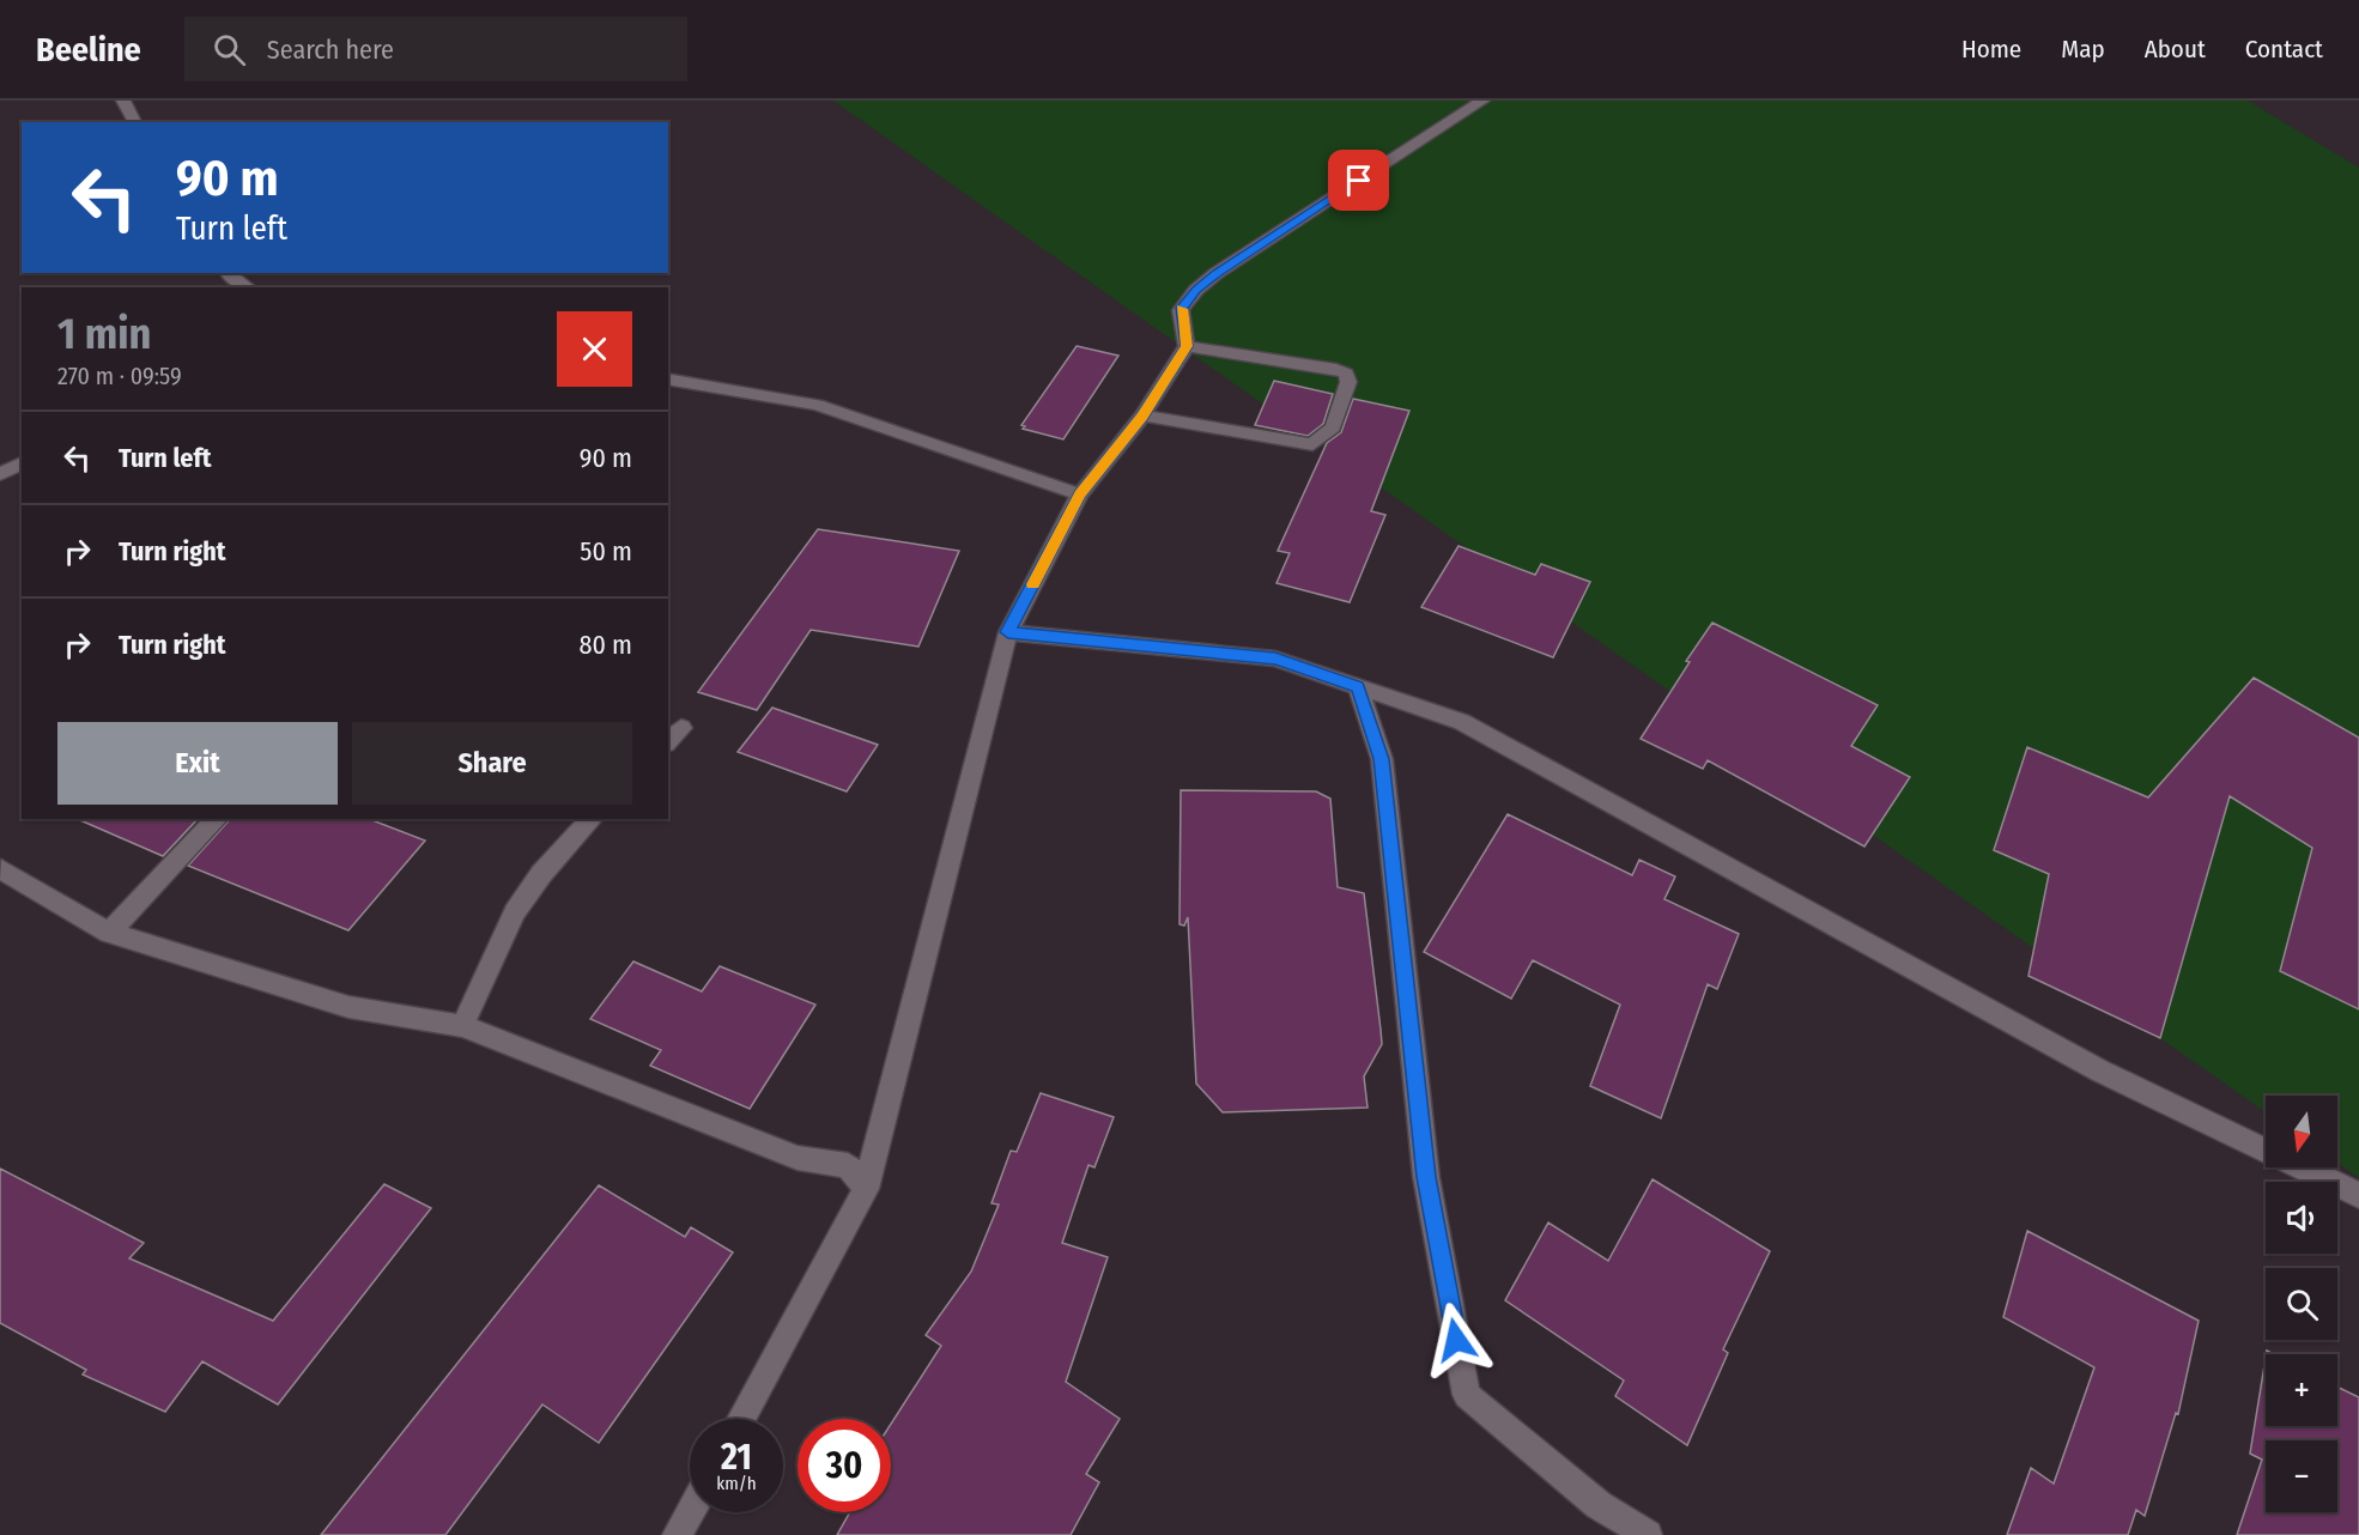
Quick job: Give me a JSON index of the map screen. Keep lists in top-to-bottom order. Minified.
{"north":"bottom","page":{"header":"Beeline","search":"Search here","nav":["Home","Map","About","Contact"],"turn":["90 m","Turn left"],"heading":["1 min","270 m · 09:59"],"list":[{"name":"Turn left","value":"90 m"},{"name":"Turn right","value":"50 m"},{"name":"Turn right","value":"80 m"}],"buttons":["Exit","Share"],"map_buttons":["+","−"],"speed":"21 km/h","limit":"30"}}
